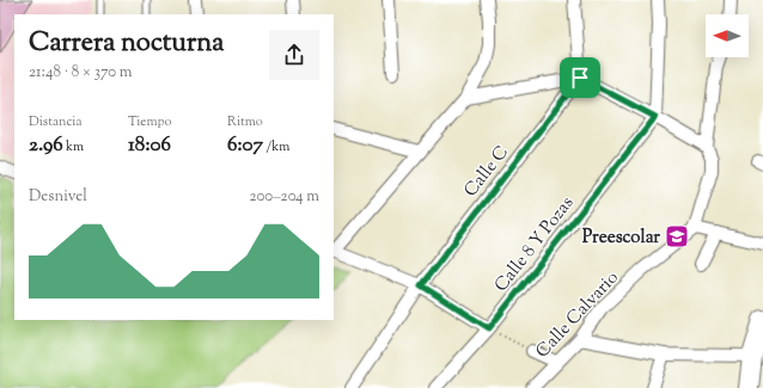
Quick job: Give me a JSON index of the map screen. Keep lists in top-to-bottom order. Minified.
{"streets":{"street":["Calle C","Calle 8 Y Pozas","Calle Calvario"]},"places":{"school or university":["Preescolar"]},"north":"left","page":{"heading":["Carrera nocturna","21:48 · 8 × 370 m"],"stats":[["Distancia","2.96 km"],["Tiempo","18:06"],["Ritmo","6:07 /km"]],"chart":["Desnivel","200–204 m"]}}
